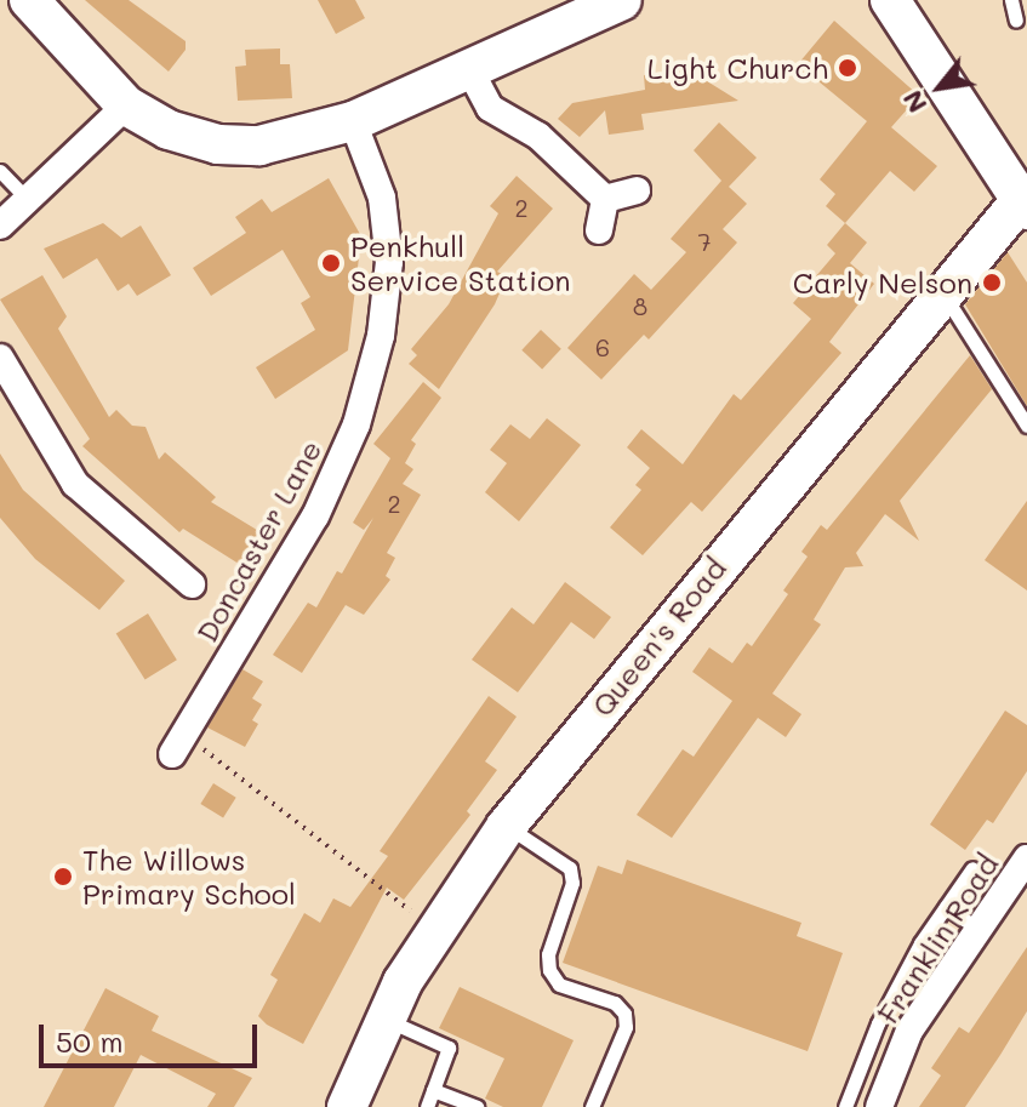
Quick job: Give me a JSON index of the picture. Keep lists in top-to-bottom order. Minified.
{"streets":{"street":["Doncaster Lane","Queen's Road","Franklin Road"]},"places":["Light Church","Penkhull Service Station","Carly Nelson","The Willows Primary School"],"house_numbers":["2","7","8","6","2"],"scale_bar":"50 m","north":"bottom left"}
